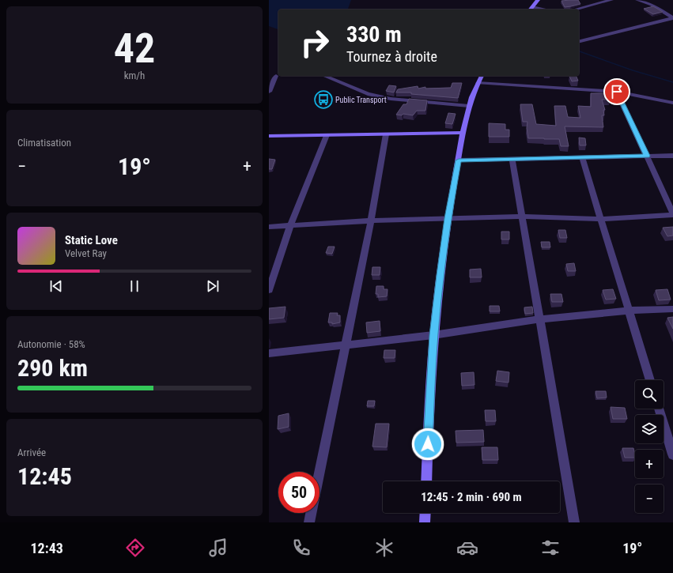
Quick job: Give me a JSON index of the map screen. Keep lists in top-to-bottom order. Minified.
{"places":{"bus stop":["Public Transport"]},"page":{"tile":[["42","km/h"],"Climatisation",["Autonomie · 58%","290 km"],["Arrivée","12:45"]],"turn":["330 m","Tournez à droite"],"heat":["−","19°","+"],"song":["Static Love","Velvet Ray"],"map_buttons":["+","−"],"limit":"50","trip":"12:45 · 2 min · 690 m","tabs":["12:43","19°"]}}
